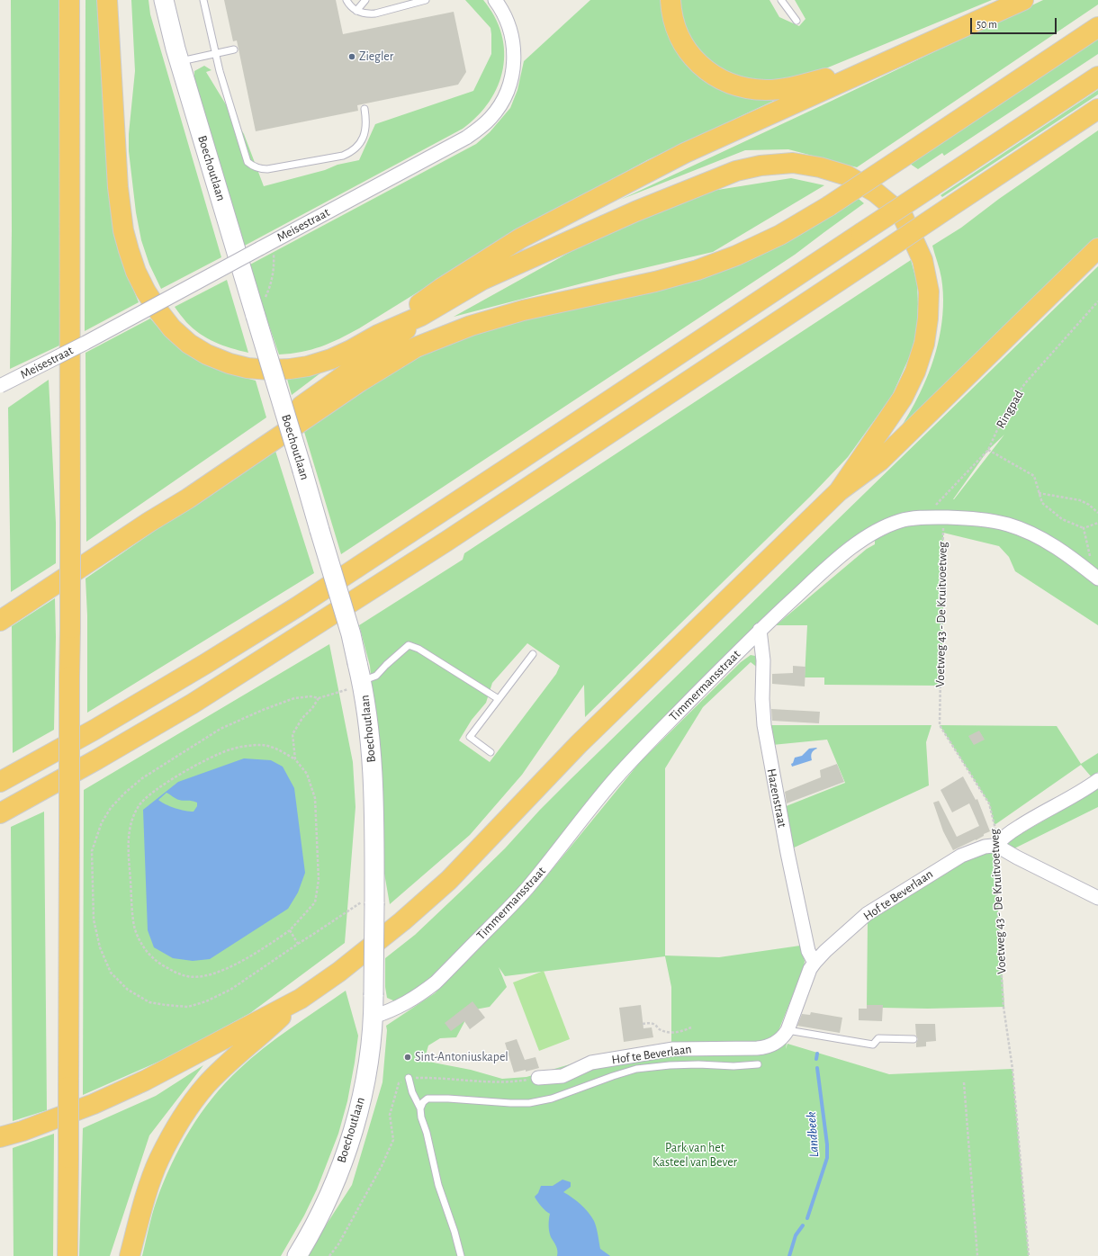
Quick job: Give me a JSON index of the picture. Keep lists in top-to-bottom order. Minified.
{"streets":{"main road":["Boechoutlaan"],"street":["Meisestraat","Timmermansstraat","Hazenstraat","Hof te Beverlaan"],"path":["Ringpad","Voetweg 43 - De Kruitvoetweg"]},"crossings":[["Boechoutlaan","Timmermansstraat"],["Ringpad","Timmermansstraat"],["Voetweg 43 - De Kruitvoetweg","Timmermansstraat"],["Voetweg 43 - De Kruitvoetweg","Hof te Beverlaan"],["Timmermansstraat","Hazenstraat"],["Hazenstraat","Hof te Beverlaan"]],"water":["Landbeek"],"parks":["Park van het Kasteel van Bever"],"places":["Ziegler","Sint-Antoniuskapel"],"scale_bar":"50 m"}
